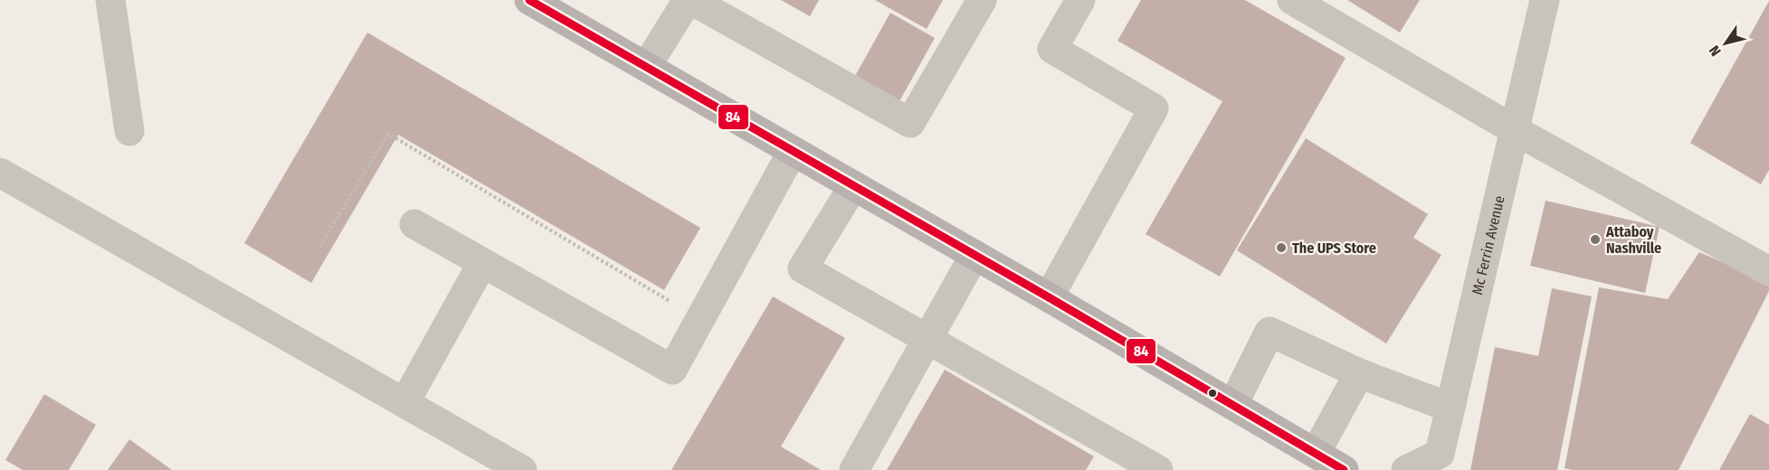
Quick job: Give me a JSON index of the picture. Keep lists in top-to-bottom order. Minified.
{"streets":{"street":["Mc Ferrin Avenue"]},"places":["Attaboy Nashville","The UPS Store"],"lines":["transit line 84"],"north":"bottom left"}
